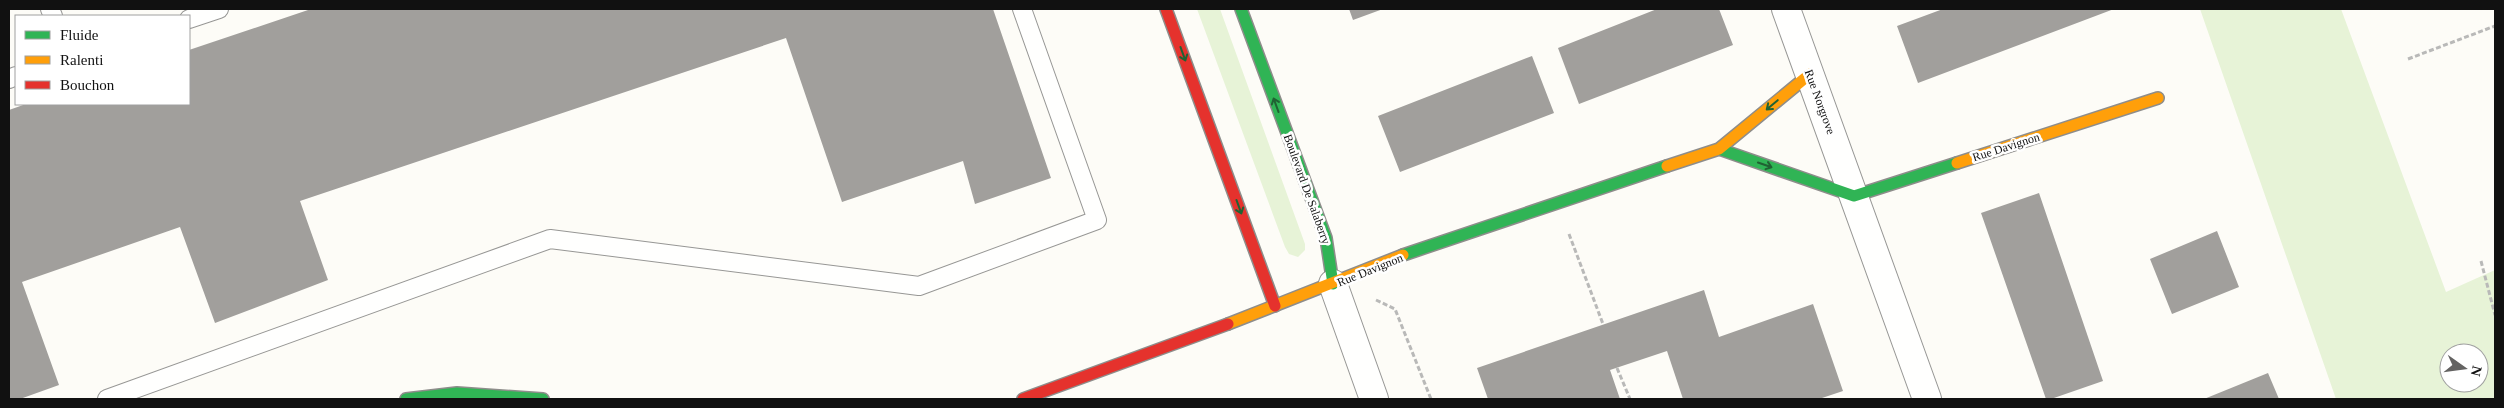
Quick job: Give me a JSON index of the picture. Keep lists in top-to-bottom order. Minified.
{"streets":{"street":["Rue Norgrove","Rue Davignon","Boulevard De Salaberry"]},"crossings":[["Rue Norgrove","Rue Davignon"],["Rue Davignon","Boulevard De Salaberry"]],"legend":["Fluide","Ralenti","Bouchon"],"north":"right"}
